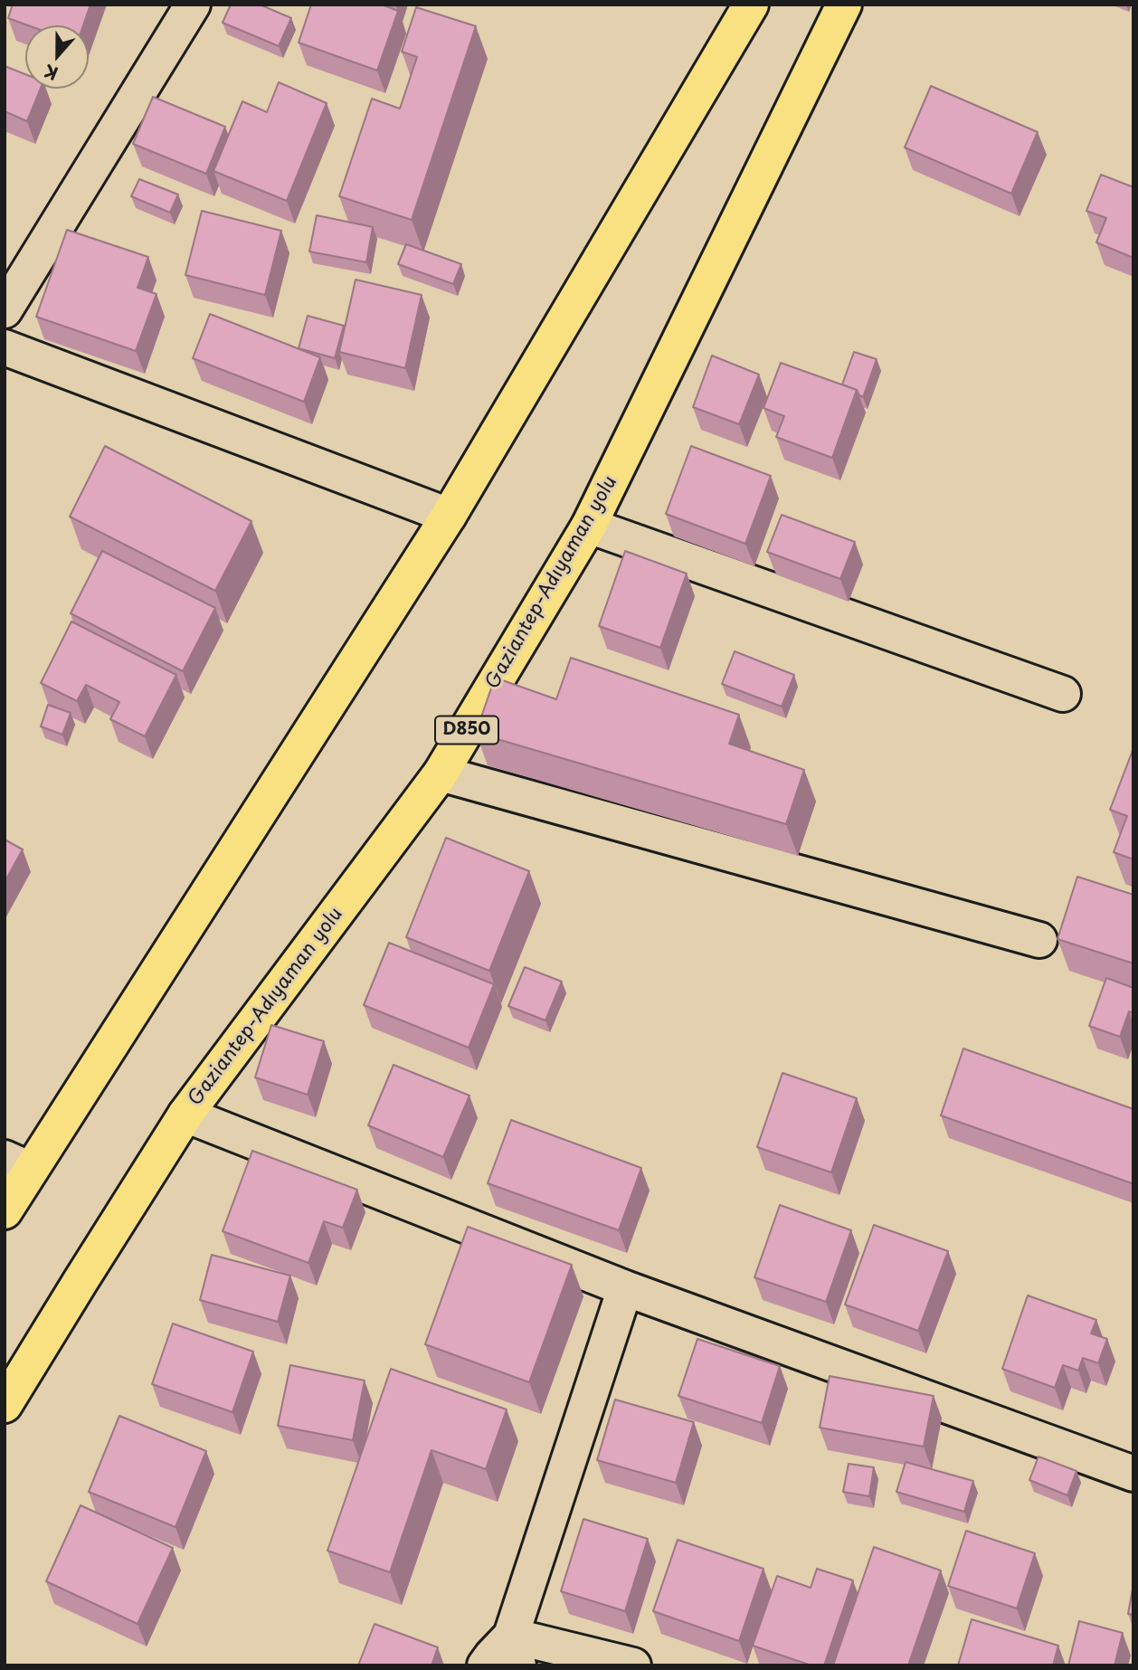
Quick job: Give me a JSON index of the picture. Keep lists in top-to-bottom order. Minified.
{"streets":{"highway":["Gaziantep-Adıyaman yolu","D850"]},"north":"bottom"}
